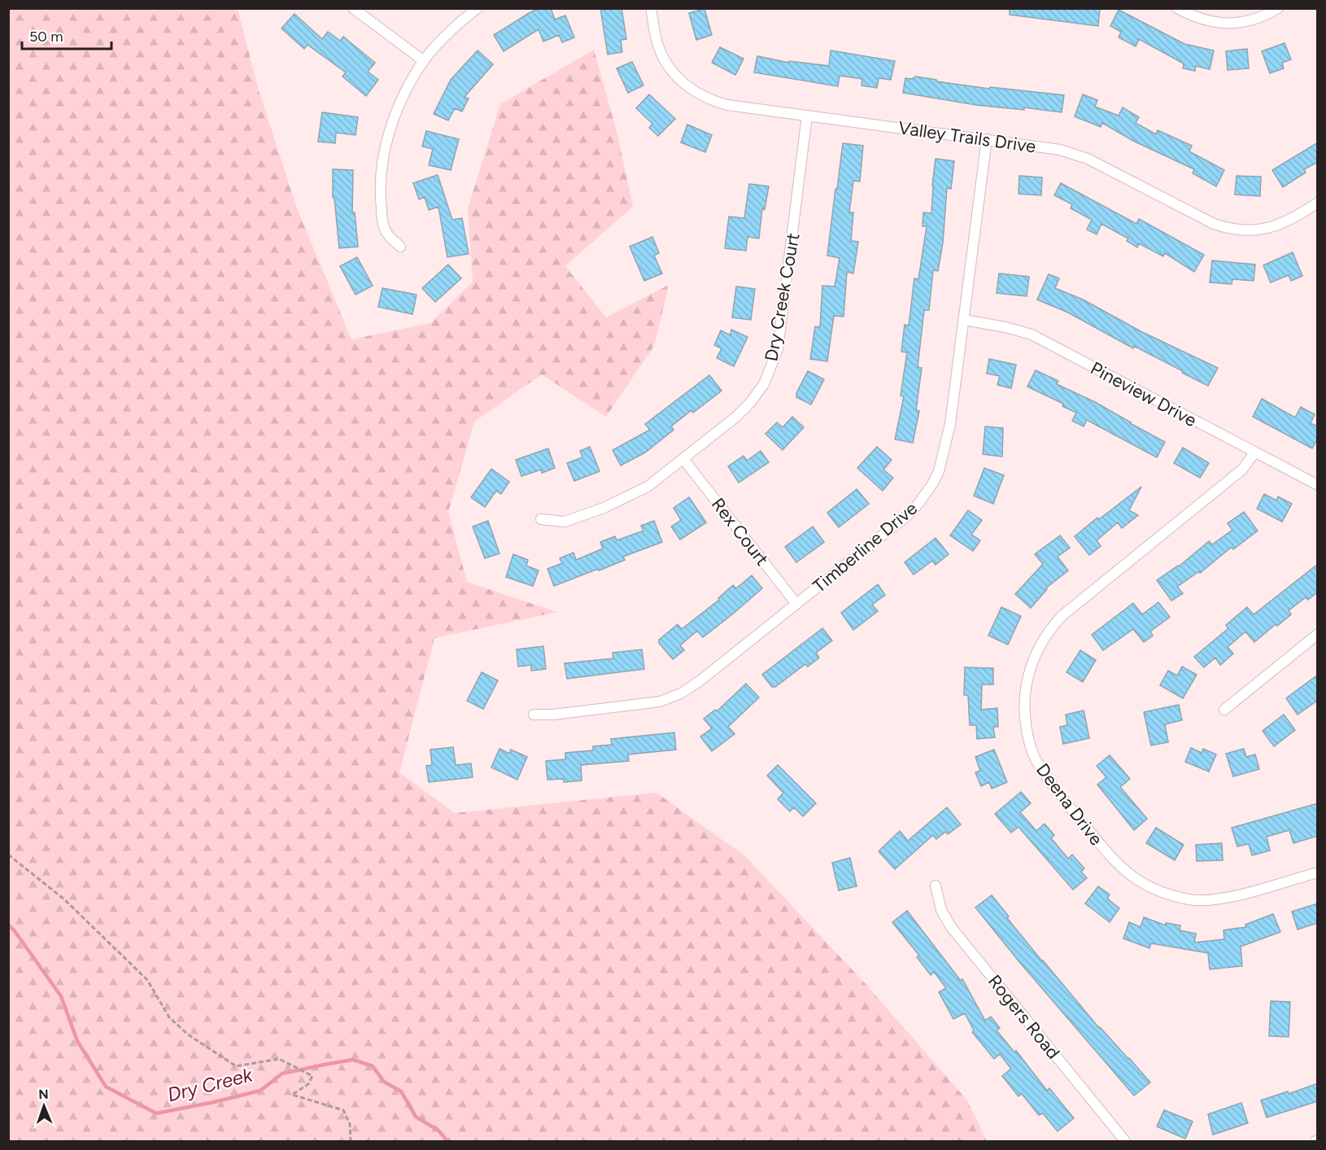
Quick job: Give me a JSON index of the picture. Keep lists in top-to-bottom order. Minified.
{"streets":{"street":["Valley Trails Drive","Dry Creek Court","Pineview Drive","Rex Court","Timberline Drive","Deena Drive","Rogers Road"]},"crossings":[["Valley Trails Drive","Dry Creek Court"],["Valley Trails Drive","Timberline Drive"],["Dry Creek Court","Rex Court"],["Pineview Drive","Timberline Drive"],["Pineview Drive","Deena Drive"],["Rex Court","Timberline Drive"]],"water":["Dry Creek"],"scale_bar":"50 m","north":"top"}
